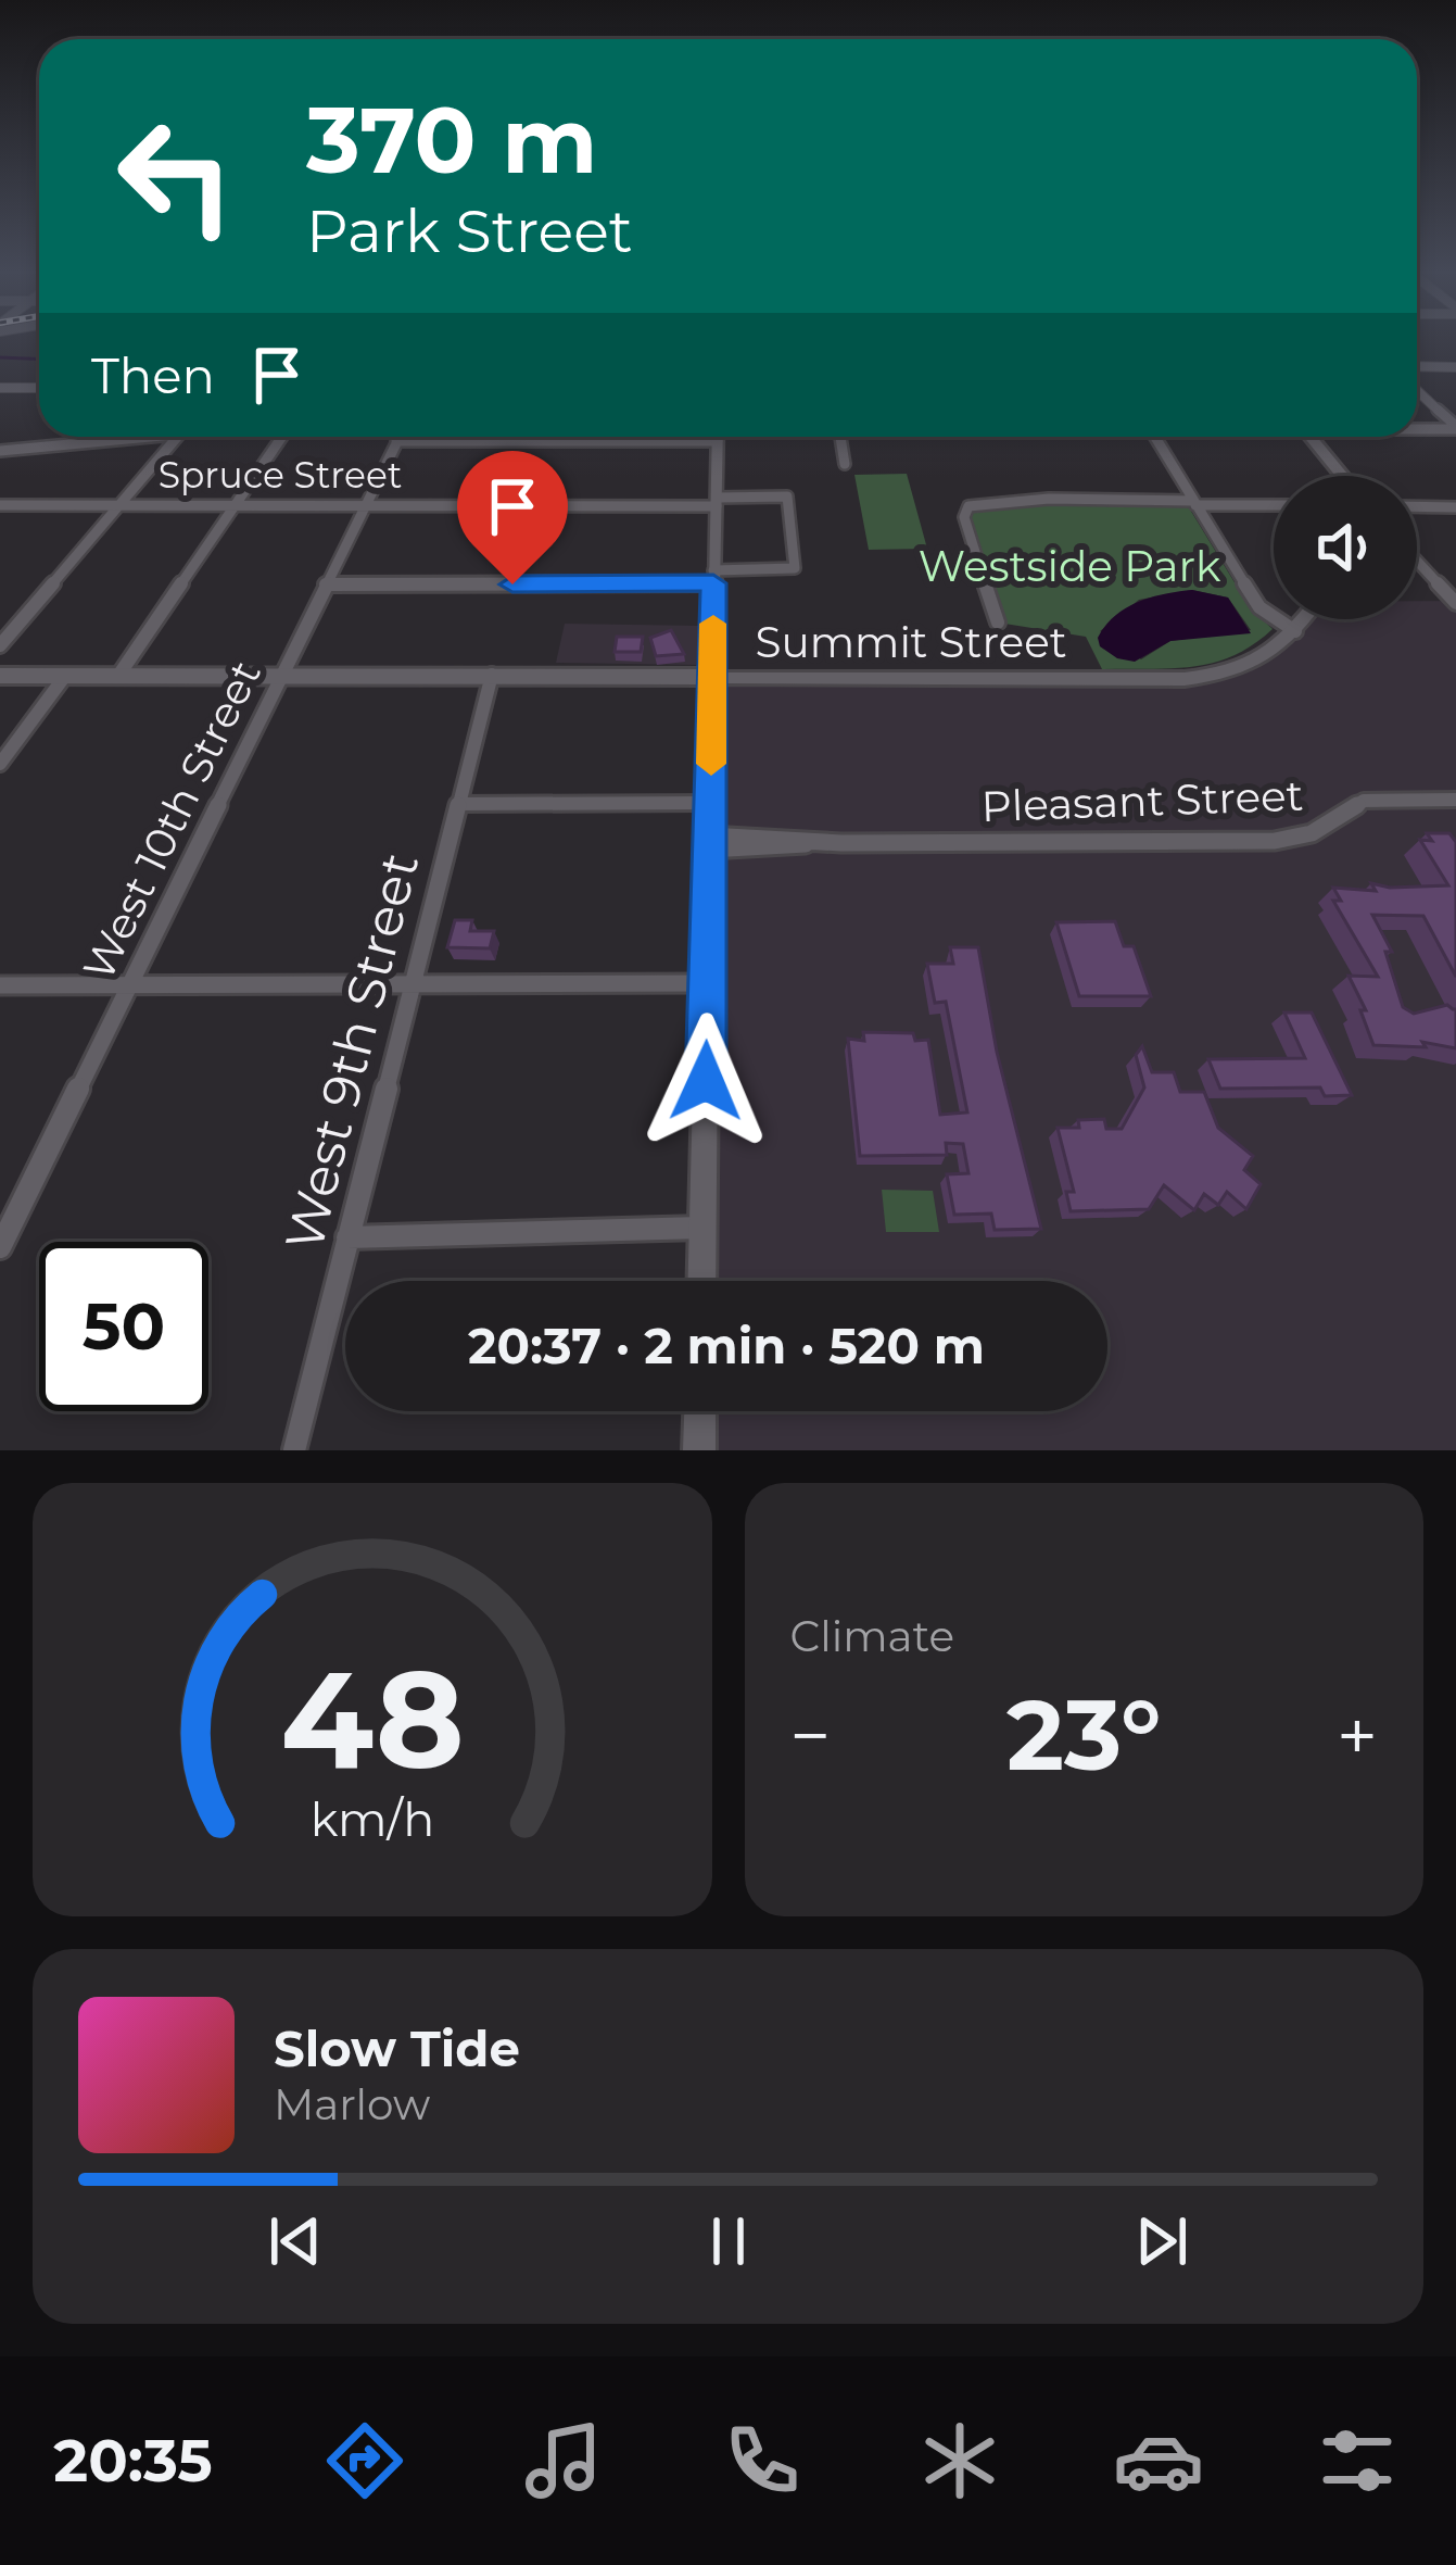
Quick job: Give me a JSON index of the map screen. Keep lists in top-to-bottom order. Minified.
{"streets":{"main road":["Summit Street"],"street":["Spruce Street","Pleasant Street","West 10th Street","West 9th Street"]},"crossings":[["Spruce Street","West 10th Street"],["Summit Street","West 10th Street"],["Summit Street","West 9th Street"]],"parks":["Westside Park"],"page":{"turn":["370 m","Park Street"],"then":"Then","limit":"50","trip":"20:37 · 2 min · 520 m","tile":"Climate","heat":["−","23°","+"],"song":["Slow Tide","Marlow"],"tabs":"20:35","gauge":["48","km/h"]}}
